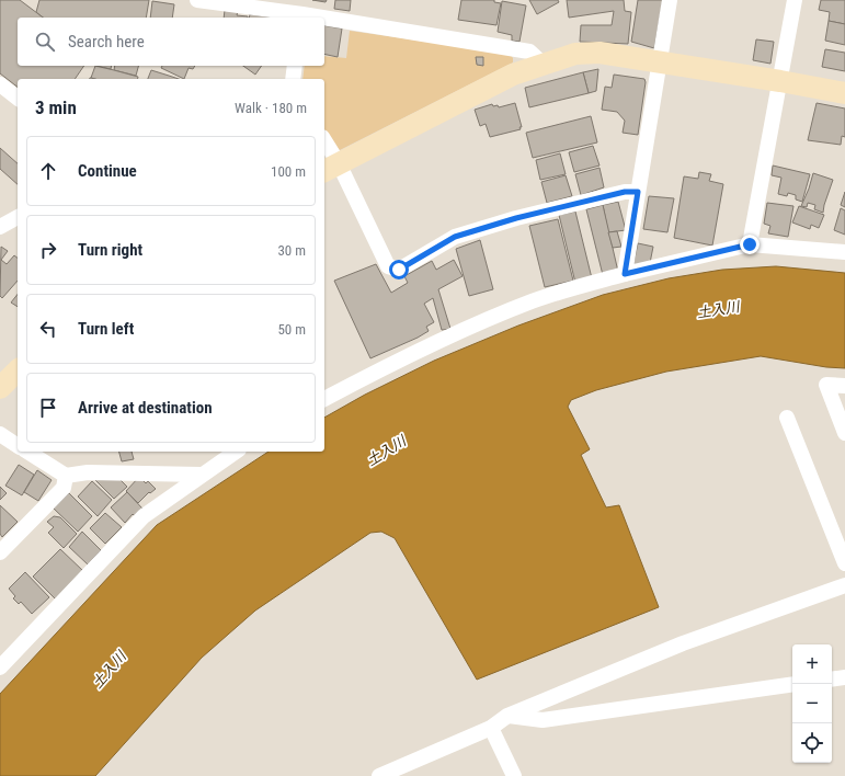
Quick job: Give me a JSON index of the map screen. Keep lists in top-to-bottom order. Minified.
{"water":["土入川"],"page":{"search":"Search here","heading":["3 min","Walk · 180 m"],"list":[["Continue","100 m"],["Turn right","30 m"],["Turn left","50 m"],"Arrive at destination"],"map_buttons":["+","−"]}}
